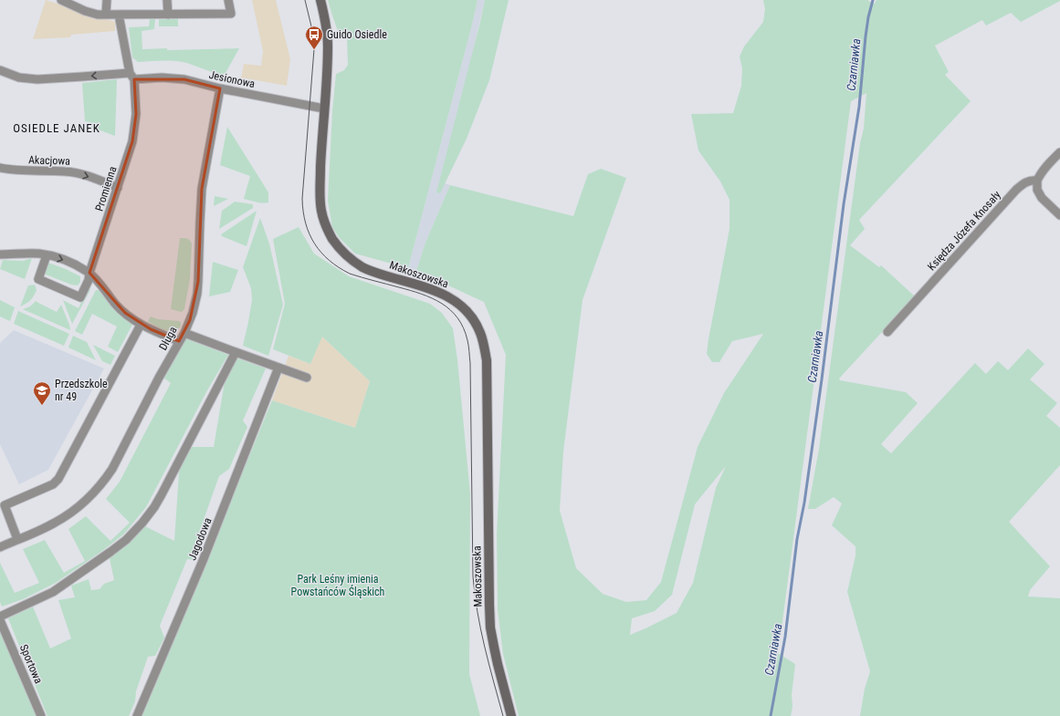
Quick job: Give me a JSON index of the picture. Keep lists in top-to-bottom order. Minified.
{"streets":{"main road":["Makoszowska"],"street":["Jesionowa","Akacjowa","Promienna","Księdza Józefa Knosały","Długa","Jagodowa","Sportowa"]},"crossings":[["Jesionowa","Promienna"],["Jesionowa","Makoszowska"],["Jesionowa","Długa"],["Akacjowa","Promienna"]],"one_way":["Akacjowa"],"districts":["OSIEDLE JANEK"],"water":["Czarniawka"],"parks":["Park Leśny imienia Powstańców Śląskich"],"places":{"bus stop":["Guido Osiedle"],"school or university":["Przedszkole nr 49"]}}
